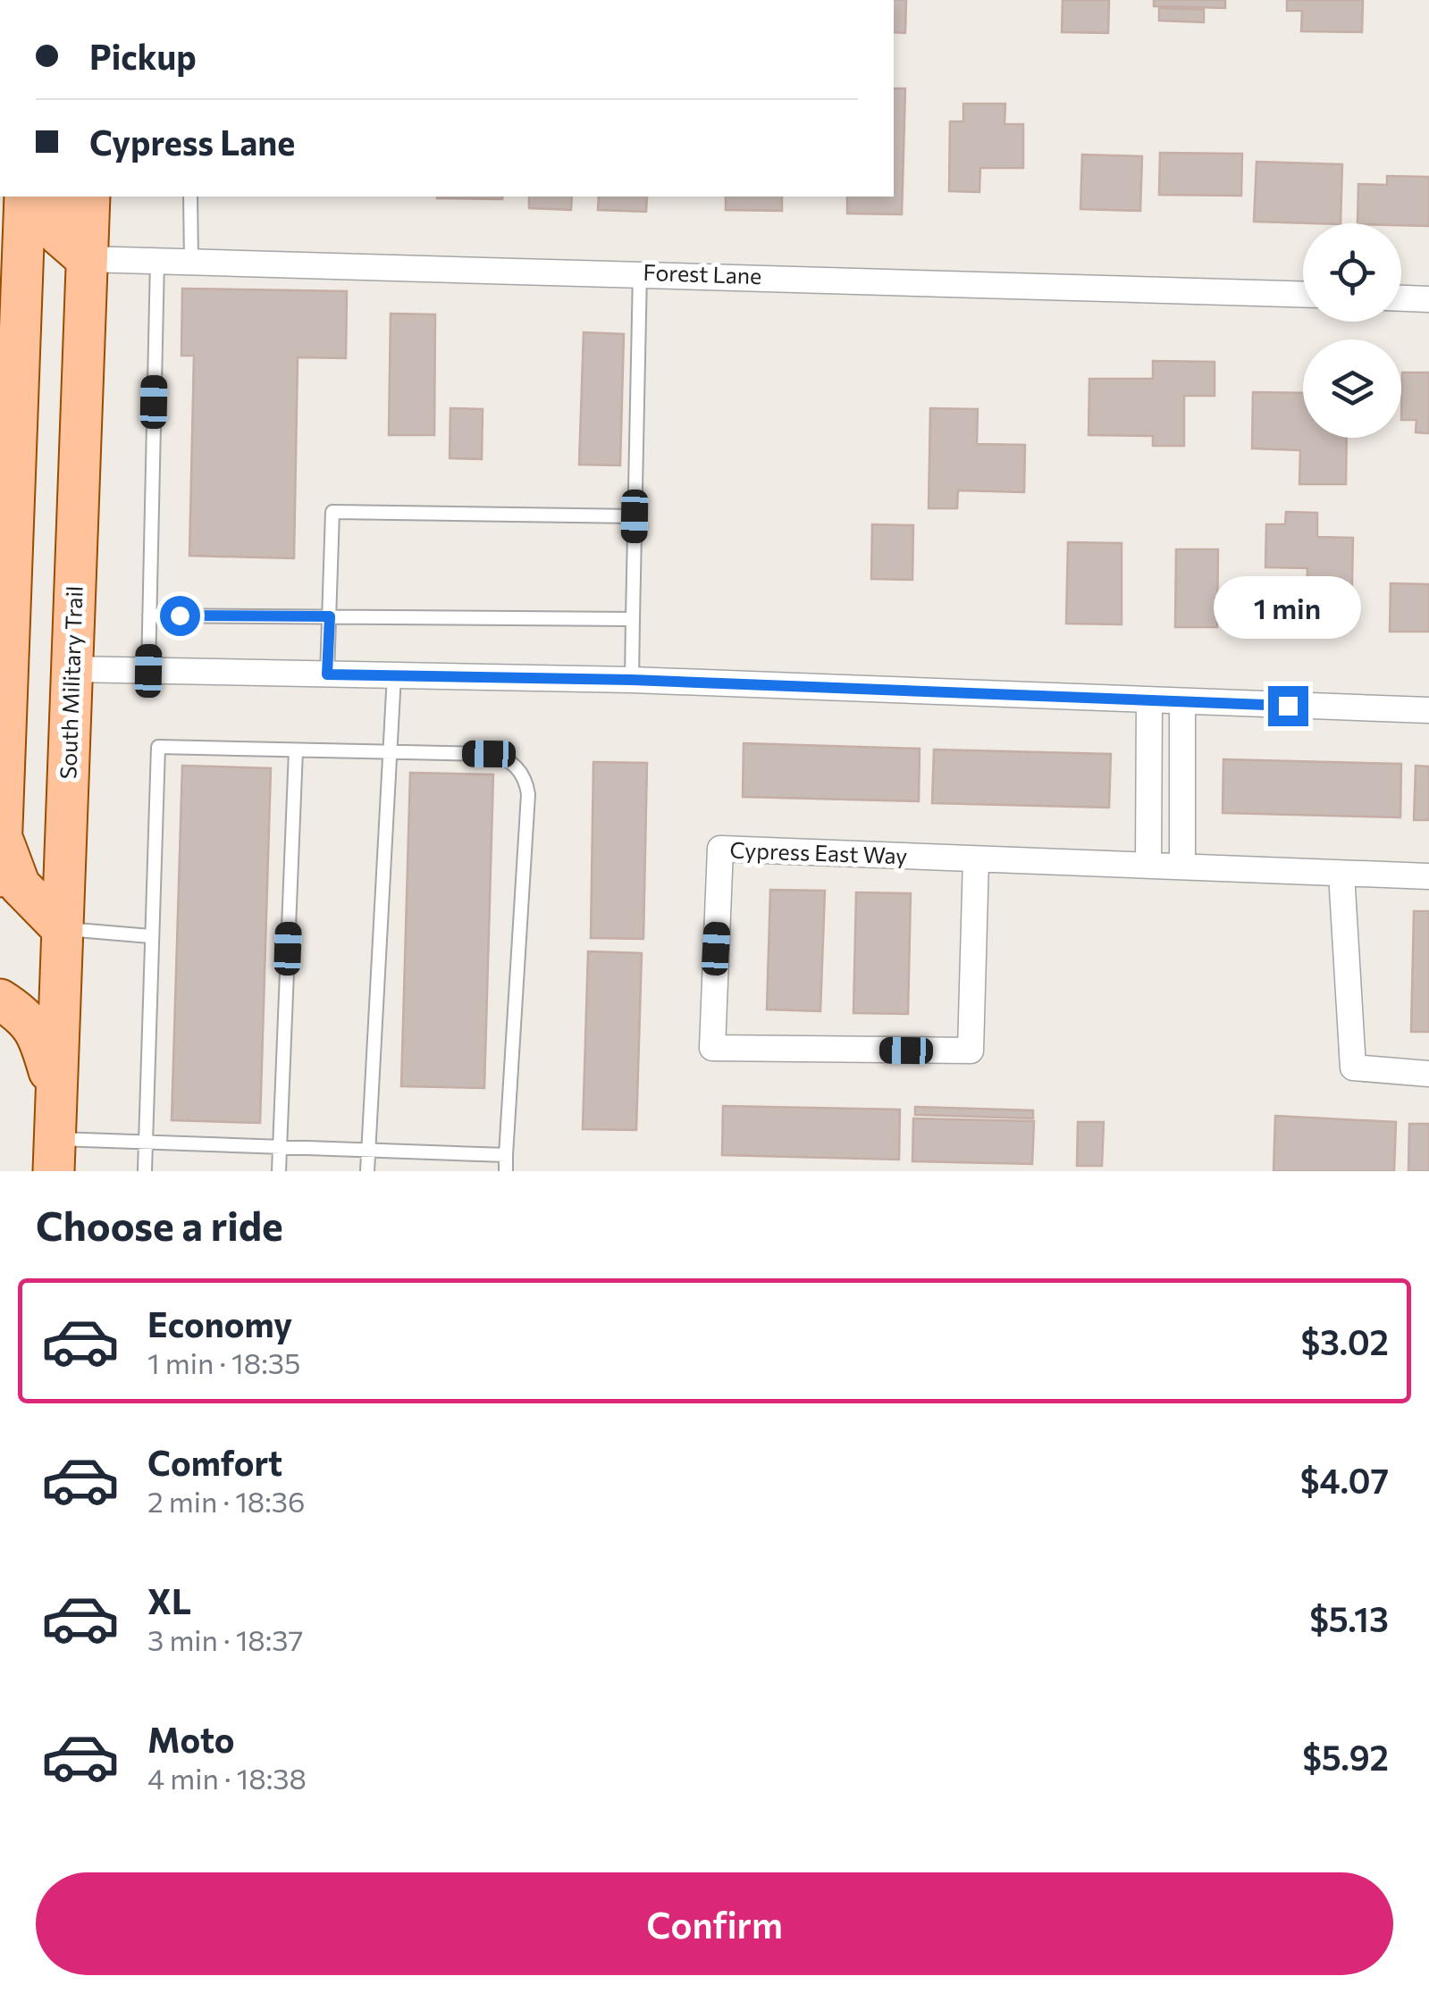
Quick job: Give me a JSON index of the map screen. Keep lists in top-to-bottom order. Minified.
{"streets":{"main road":["South Military Trail"],"street":["Forest Lane","Cypress East Way"]},"crossings":[["Forest Lane","South Military Trail"]],"page":{"banner":["Pickup","Cypress Lane"],"bubble":"1 min","heading":"Choose a ride","list":[{"name":"Economy","note":"1 min · 18:35","value":"$3.02"},{"name":"Comfort","note":"2 min · 18:36","value":"$4.07"},{"name":"XL","note":"3 min · 18:37","value":"$5.13"},{"name":"Moto","note":"4 min · 18:38","value":"$5.92"}],"buttons":"Confirm"}}
